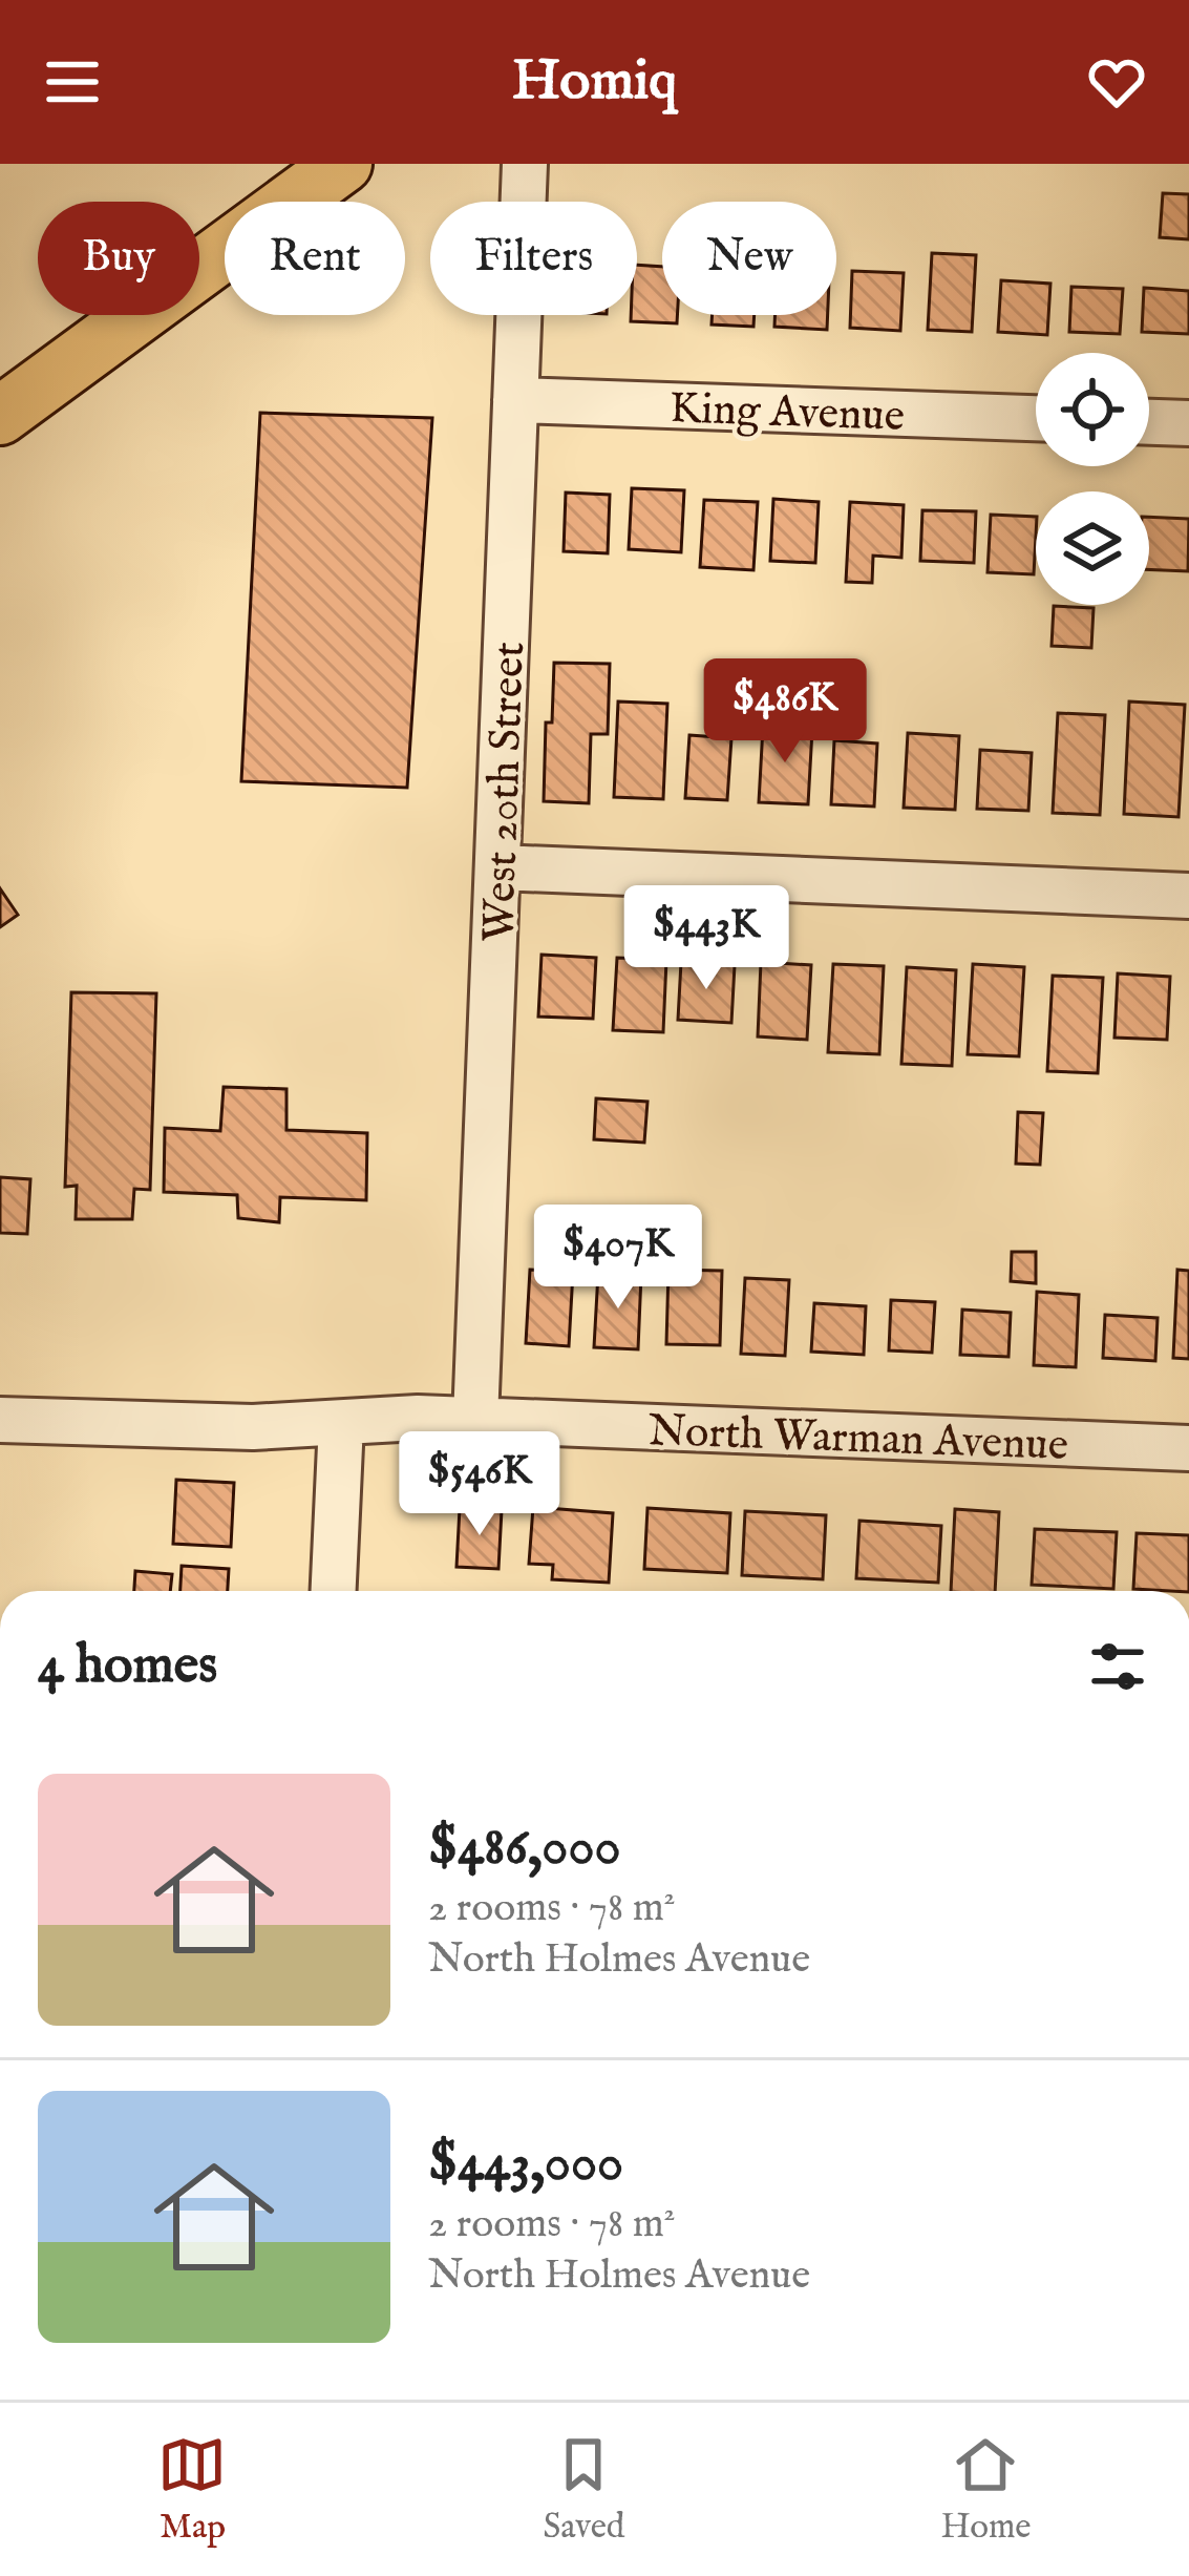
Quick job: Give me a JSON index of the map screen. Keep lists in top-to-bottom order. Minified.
{"streets":{"street":["King Avenue","West 20th Street","North Warman Avenue"]},"crossings":[["King Avenue","West 20th Street"],["West 20th Street","North Warman Avenue"]],"page":{"header":"Homiq","chip":["Buy","Rent","Filters","New"],"price":["$486K","$443K","$407K","$546K"],"heading":"4 homes","list":[{"name":"$486,000","note":"2 rooms · 78 m² · North Holmes Avenue"},{"name":"$443,000","note":"2 rooms · 78 m² · North Holmes Avenue"}],"tabs":["Map","Saved","Home"]}}
